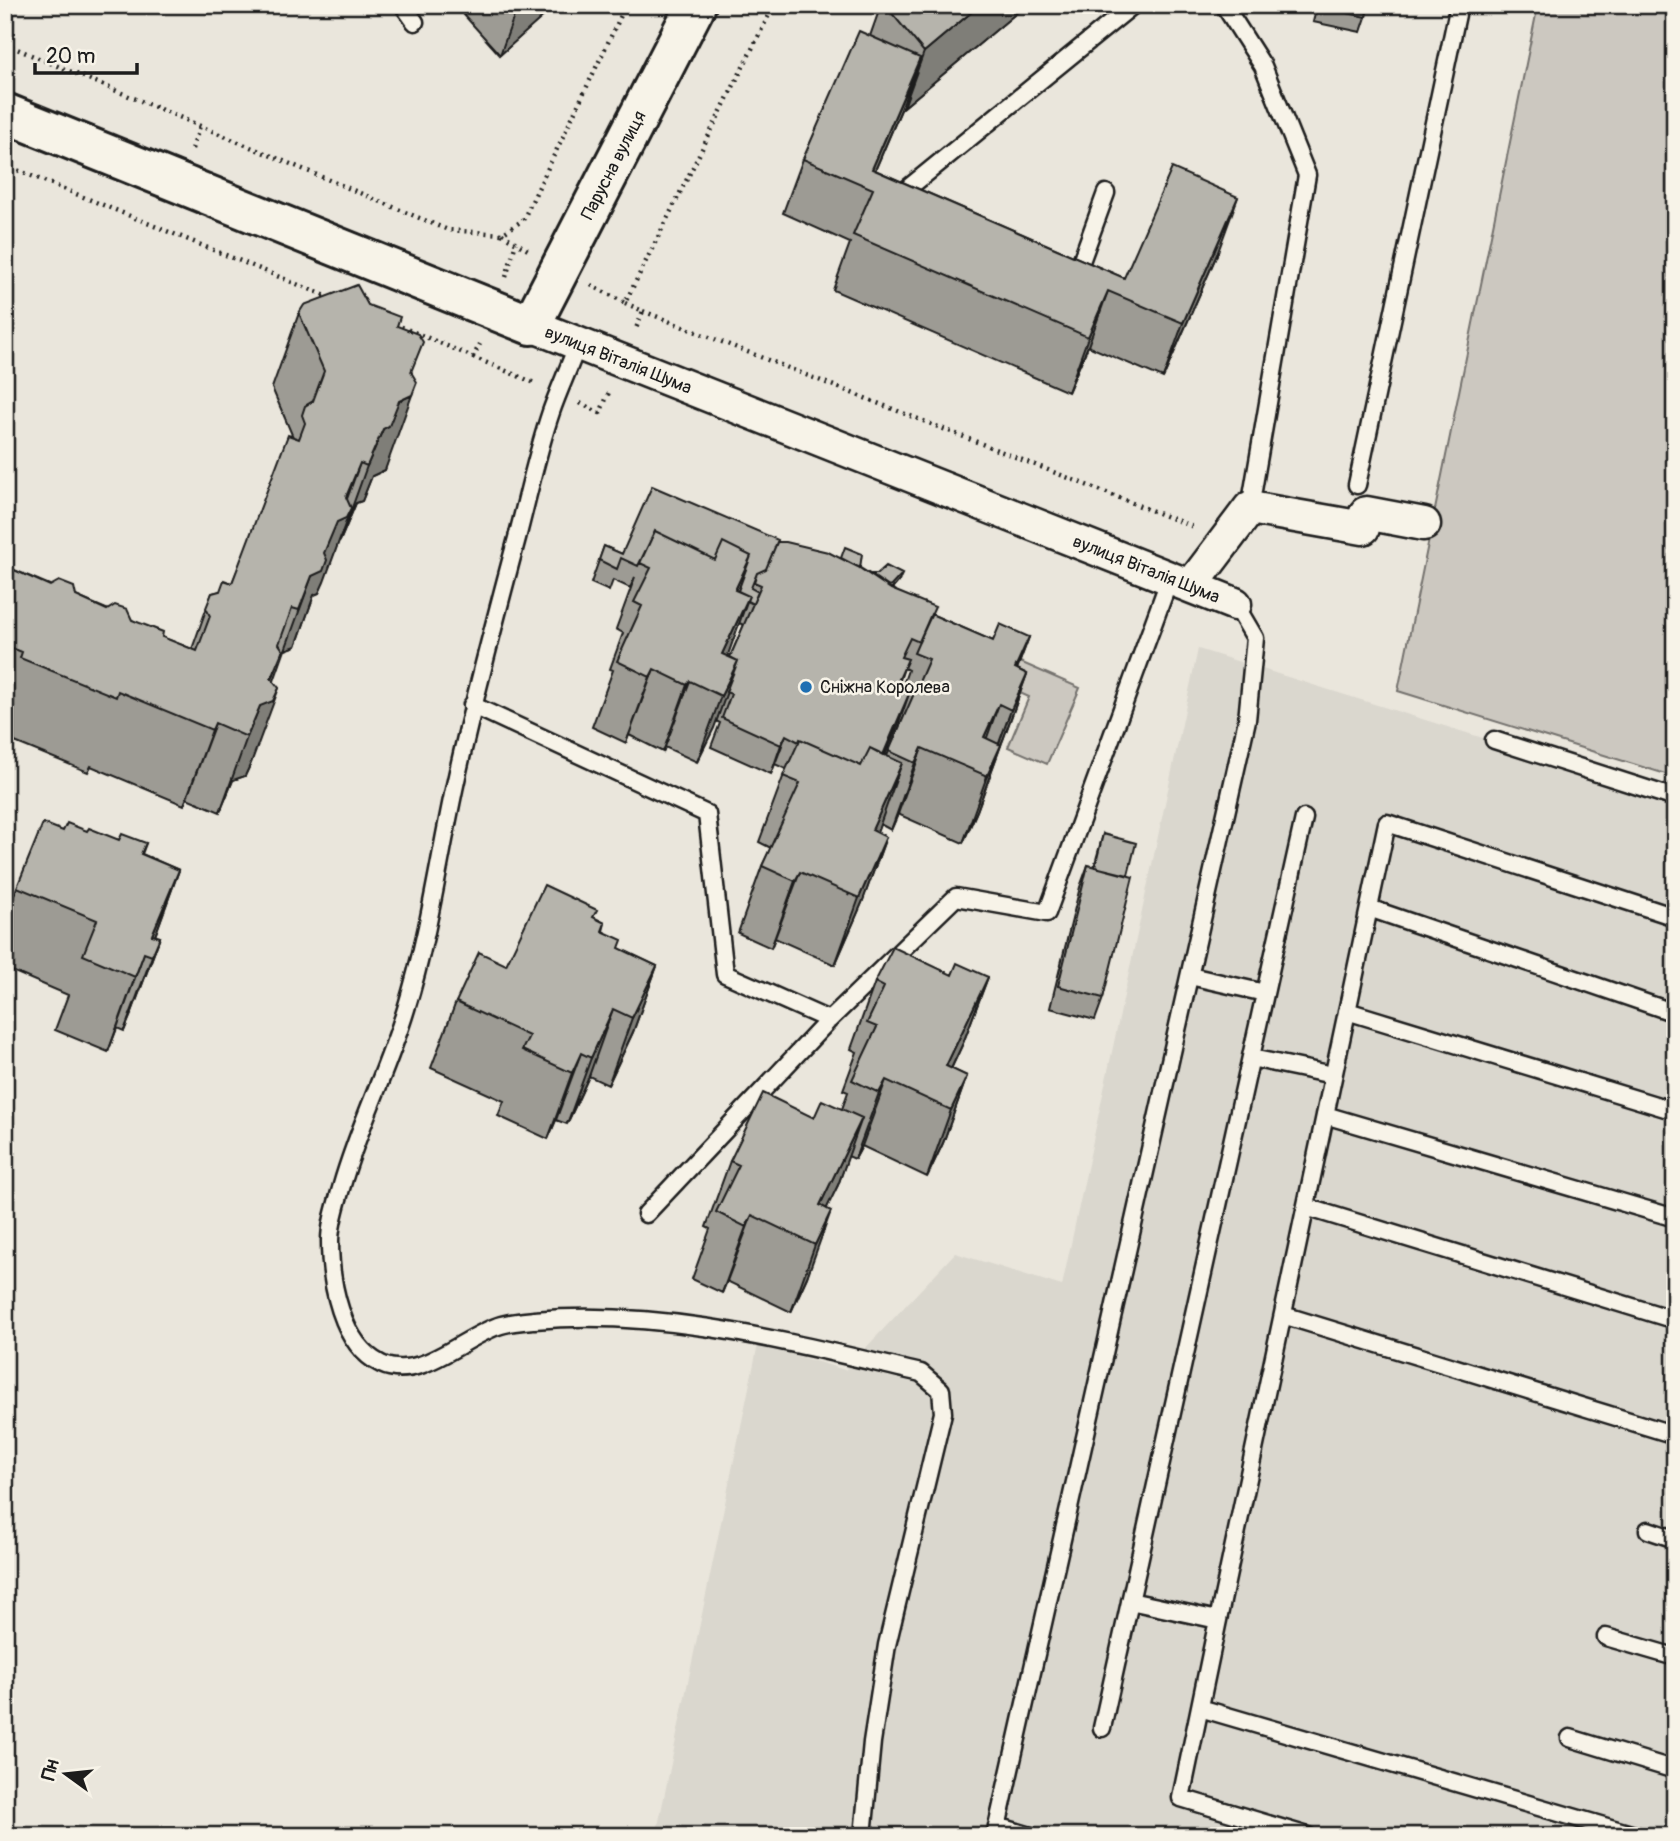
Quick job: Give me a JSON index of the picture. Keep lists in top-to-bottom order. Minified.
{"streets":{"street":["Парусна вулиця","вулиця Віталія Шума"]},"crossings":[["Парусна вулиця","вулиця Віталія Шума"]],"places":["Сніжна Королева"],"scale_bar":"20 m","north":"left"}
